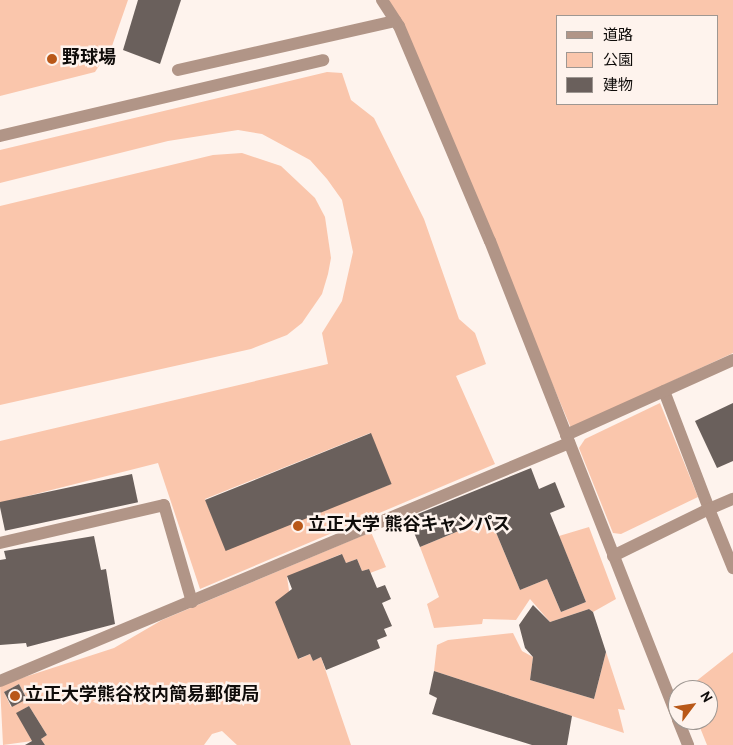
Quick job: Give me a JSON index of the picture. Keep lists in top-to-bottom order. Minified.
{"places":["野球場","立正大学 熊谷キャンパス","立正大学熊谷校内簡易郵便局"],"legend":["道路","公園","建物"],"north":"top right"}
